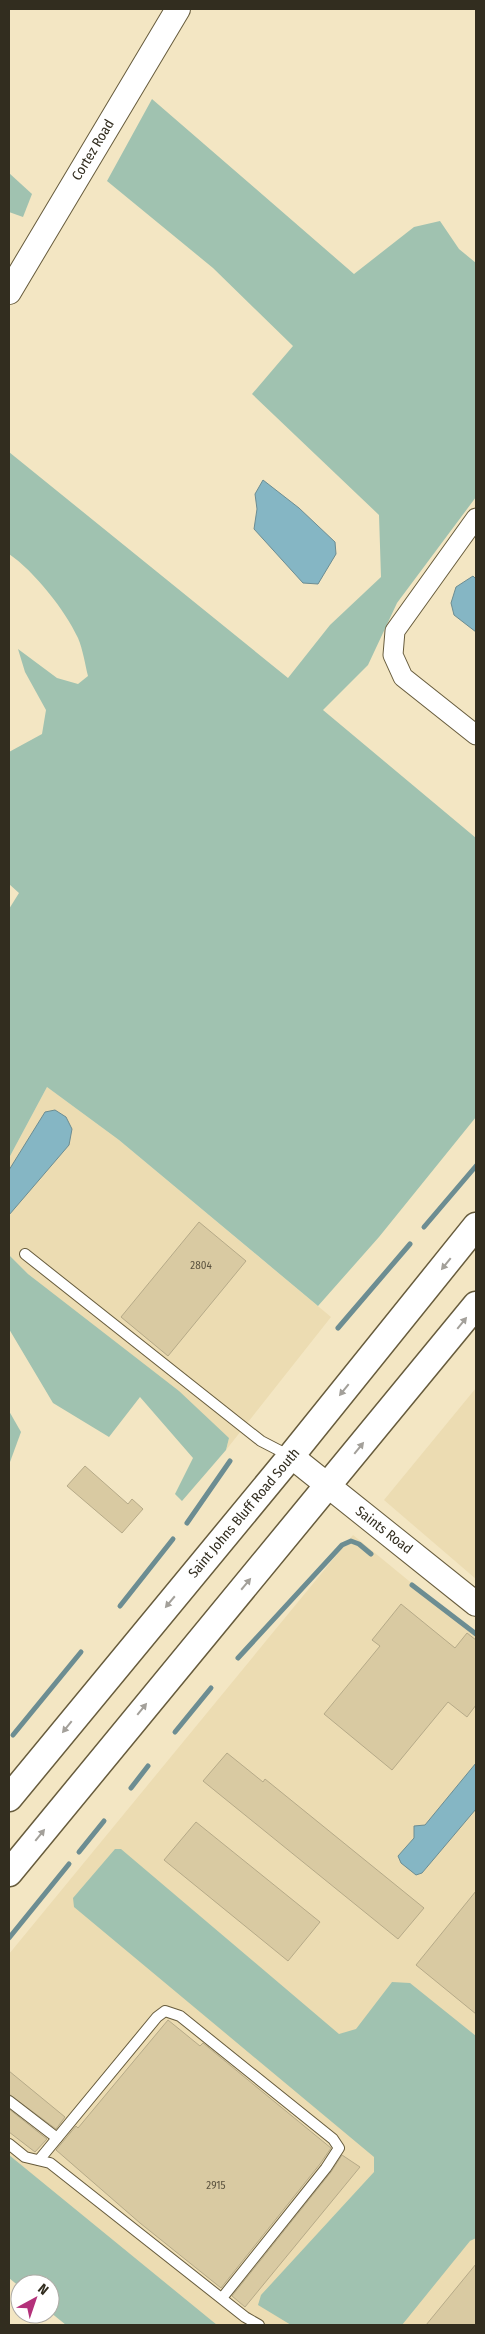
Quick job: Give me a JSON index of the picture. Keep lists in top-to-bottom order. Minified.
{"streets":{"main road":["Saint Johns Bluff Road South"],"street":["Cortez Road","Saints Road"]},"crossings":[["Saint Johns Bluff Road South","Saints Road"]],"house_numbers":["2804","2915"],"north":"top right"}
